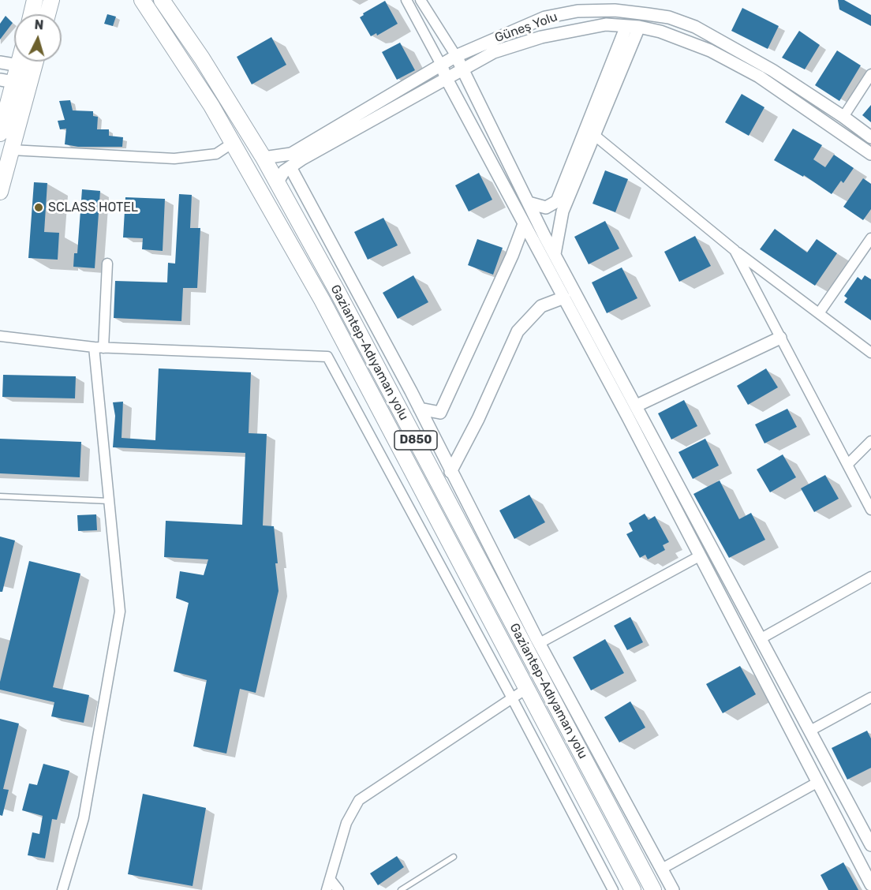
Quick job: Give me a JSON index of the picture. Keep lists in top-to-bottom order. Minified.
{"streets":{"main road":["Gaziantep-Adıyaman yolu","D850"],"street":["Güneş Yolu"]},"crossings":[["Güneş Yolu","Gaziantep-Adıyaman yolu"]],"places":["SCLASS HOTEL"],"north":"top"}
